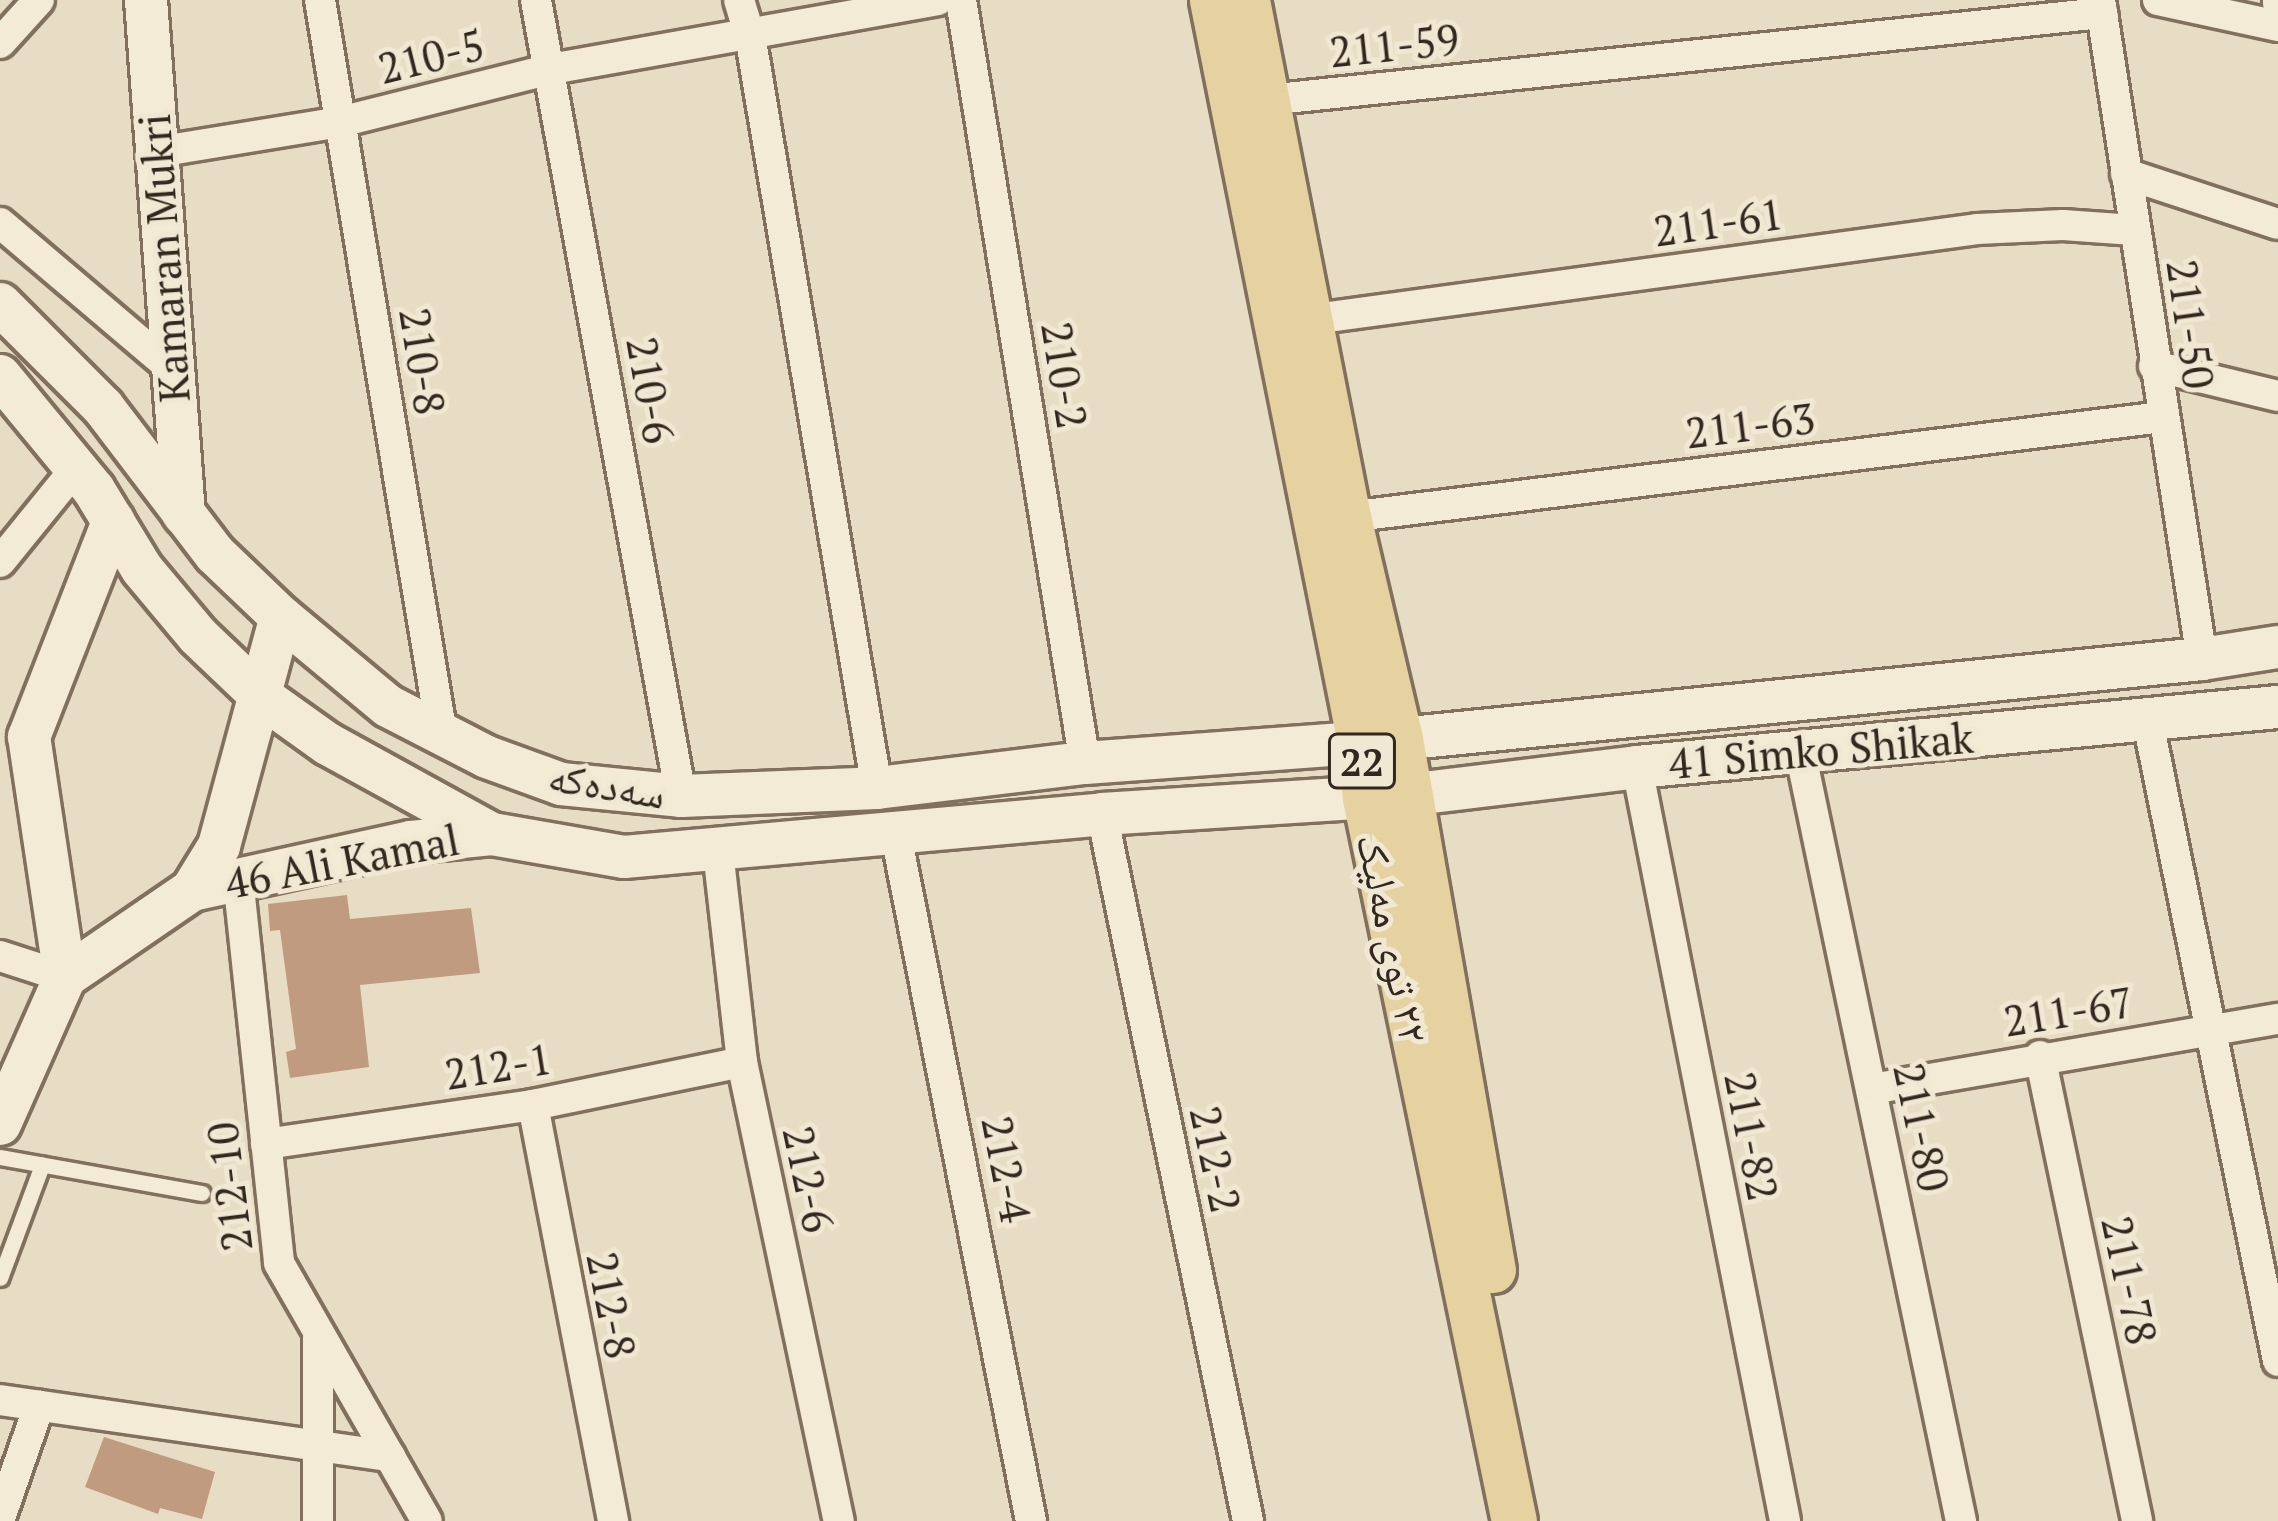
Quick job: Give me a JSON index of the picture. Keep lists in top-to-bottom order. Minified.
{"streets":{"main road":["Kamaran Mukri","41 Simko Shikak","22","سەدەکە","46 Ali Kamal","٢٢ توی مەلیک"],"street":["211-59","210-5","211-61","211-50","210-8","210-2","210-6","211-63","211-67","212-1","211-80","211-82","212-2","212-4","212-6","212-10","211-78","212-8"]},"crossings":[["211-59","211-50"],["211-59","٢٢ توی مەلیک"],["210-5","Kamaran Mukri"],["210-5","210-8"],["210-5","210-6"],["211-61","211-50"],["211-61","٢٢ توی مەلیک"],["Kamaran Mukri","سەدەکە"],["211-50","211-63"],["211-50","41 Simko Shikak"],["210-8","سەدەکە"],["210-2","سەدەکە"],["210-6","سەدەکە"],["211-63","٢٢ توی مەلیک"],["41 Simko Shikak","سەدەکە"],["41 Simko Shikak","46 Ali Kamal"],["41 Simko Shikak","٢٢ توی مەلیک"],["41 Simko Shikak","211-80"],["41 Simko Shikak","211-82"],["41 Simko Shikak","212-2"],["41 Simko Shikak","212-4"],["41 Simko Shikak","212-6"],["سەدەکە","46 Ali Kamal"],["سەدەکە","٢٢ توی مەلیک"],["46 Ali Kamal","212-10"],["211-67","211-80"],["211-67","211-78"],["212-1","212-6"],["212-1","212-10"],["212-1","212-8"]]}
